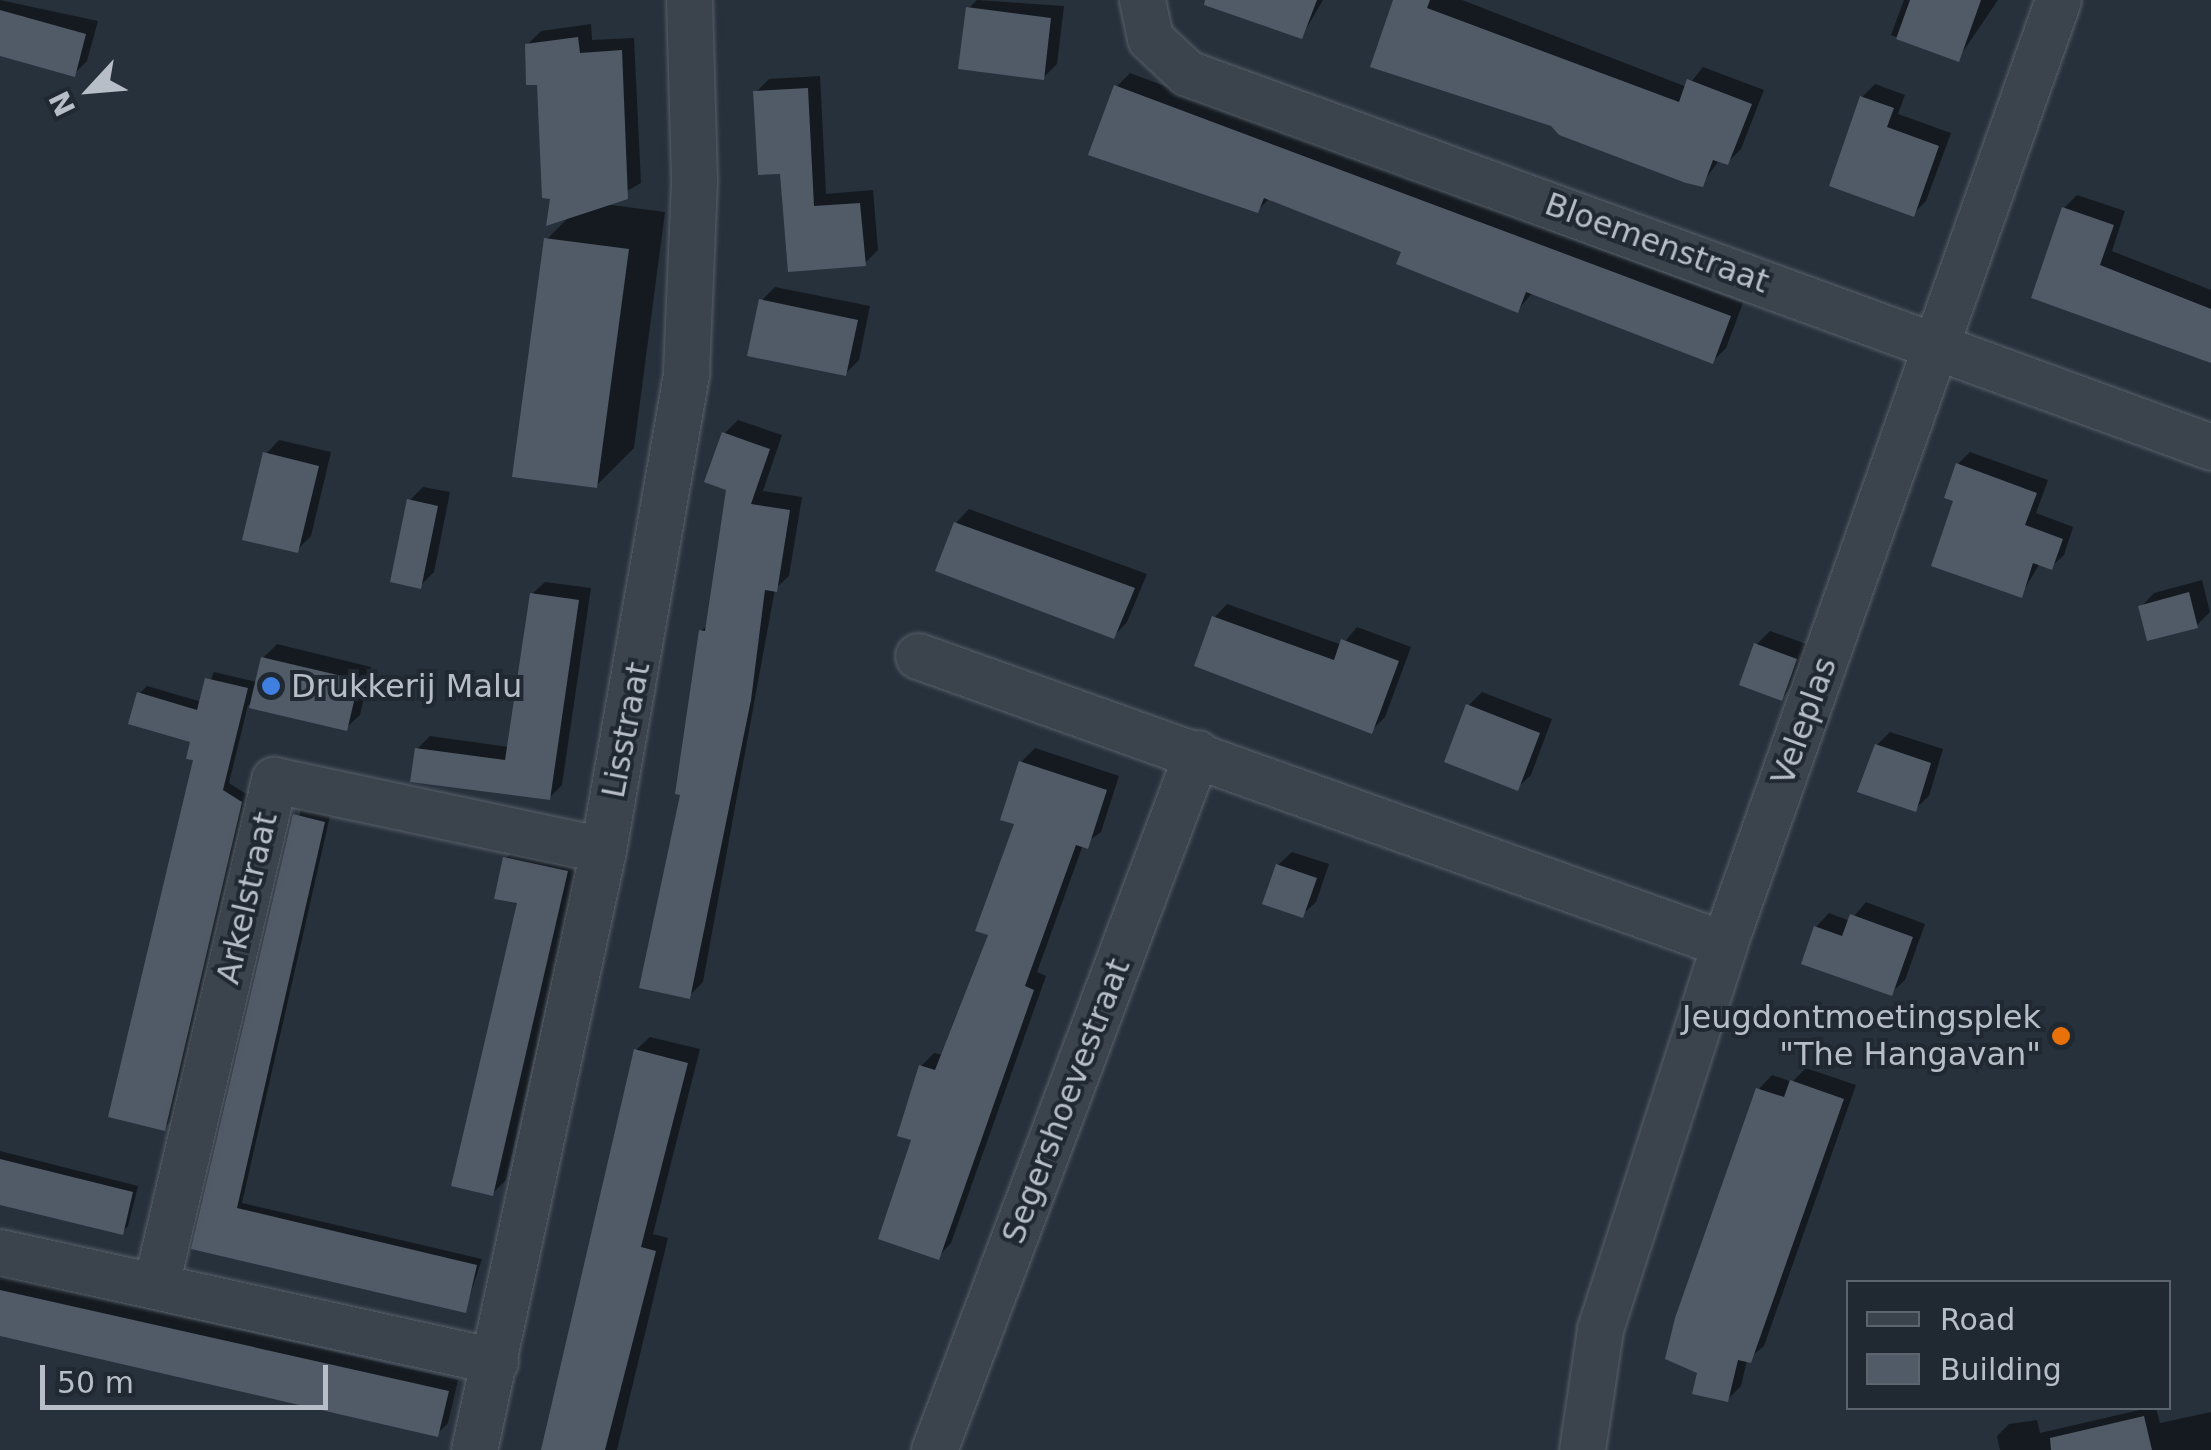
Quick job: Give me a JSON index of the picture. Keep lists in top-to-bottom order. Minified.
{"streets":{"street":["Bloemenstraat","Veleplas","Lisstraat","Arkelstraat","Segershoevestraat"]},"crossings":[["Bloemenstraat","Veleplas"],["Lisstraat","Arkelstraat"]],"places":["Drukkerij Malu","Jeugdontmoetingsplek \"The Hangavan\""],"legend":["Road","Building"],"scale_bar":"50 m","north":"bottom left"}
